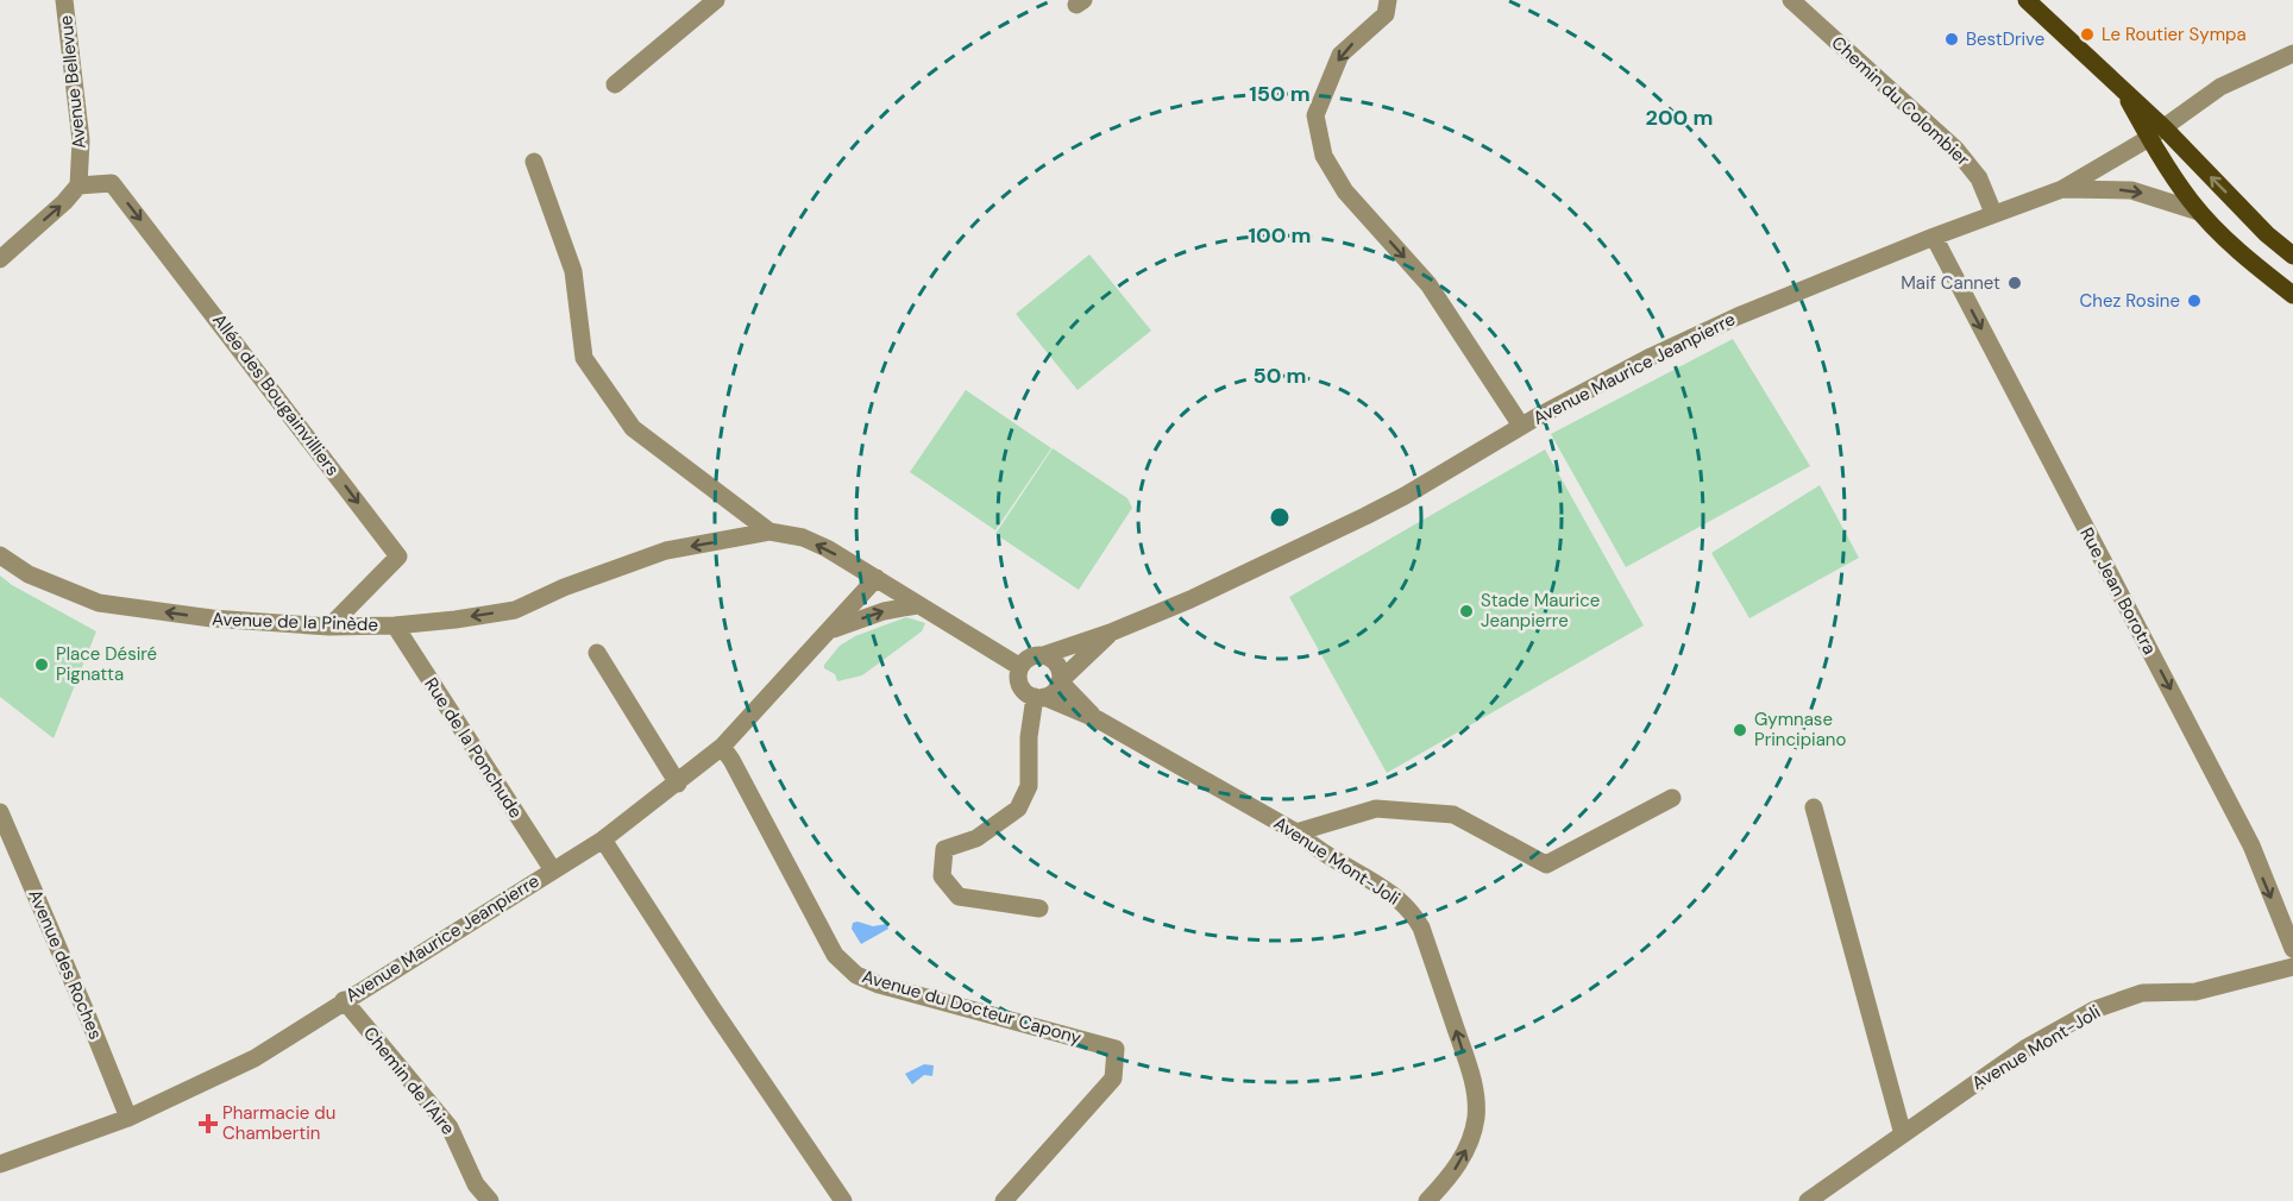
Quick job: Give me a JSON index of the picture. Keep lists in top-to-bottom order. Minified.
{"streets":{"street":["Avenue Bellevue","Chemin du Colombier","Avenue Maurice Jeanpierre","Allée des Bougainvilliers","Rue Jean Borotra","Avenue de la Pinède","Rue de la Ponchude","Avenue Mont-Joli","Avenue des Roches","Avenue du Docteur Capony","Chemin de l'Aire"]},"crossings":[["Avenue Bellevue","Allée des Bougainvilliers"],["Chemin du Colombier","Avenue Maurice Jeanpierre"],["Avenue Maurice Jeanpierre","Rue Jean Borotra"],["Avenue Maurice Jeanpierre","Avenue de la Pinède"],["Avenue Maurice Jeanpierre","Rue de la Ponchude"],["Avenue Maurice Jeanpierre","Avenue Mont-Joli"],["Avenue Maurice Jeanpierre","Avenue des Roches"],["Avenue Maurice Jeanpierre","Avenue du Docteur Capony"],["Avenue Maurice Jeanpierre","Chemin de l'Aire"],["Allée des Bougainvilliers","Avenue de la Pinède"],["Avenue de la Pinède","Rue de la Ponchude"]],"one_way":["Allée des Bougainvilliers","Rue Jean Borotra","Avenue de la Pinède"],"places":{"other":["Le Routier Sympa","BestDrive","Maif Cannet","Chez Rosine","Stade Maurice Jeanpierre","Place Désiré Pignatta","Gymnase Principiano"],"health":["Pharmacie du Chambertin"]},"rings":["150 m","200 m","100 m","50 m"]}
